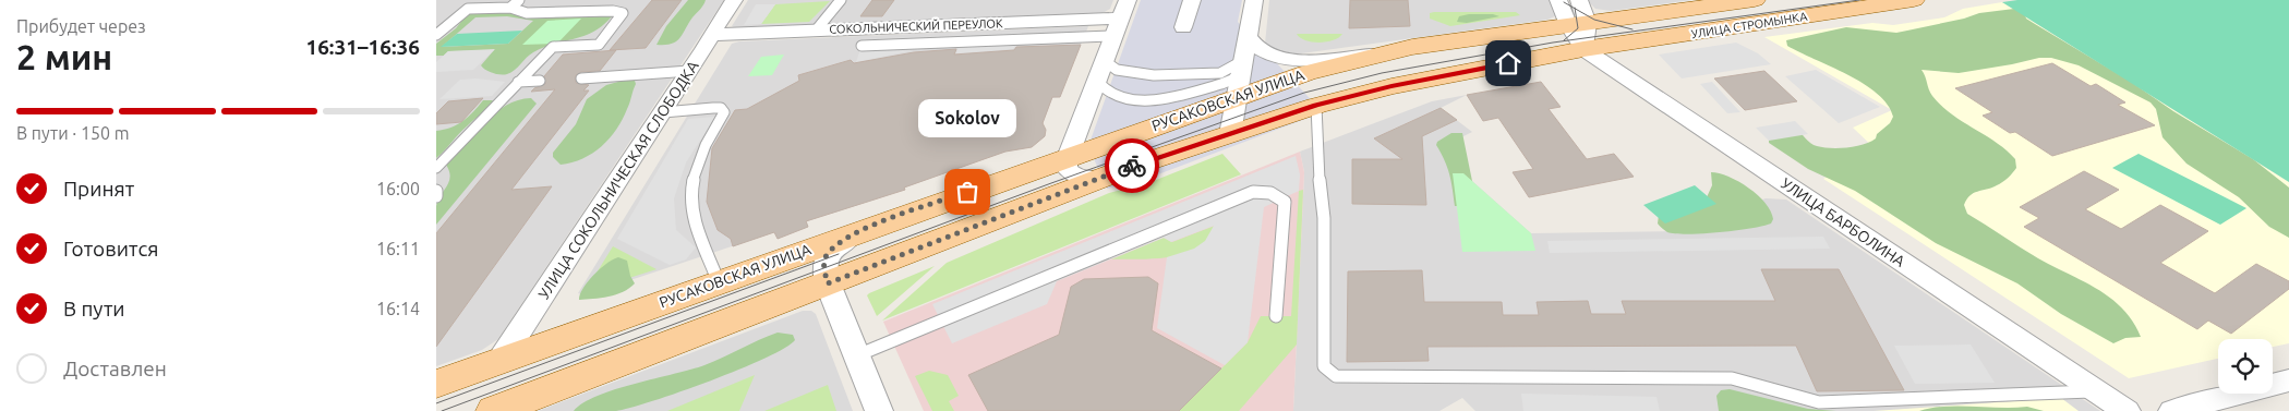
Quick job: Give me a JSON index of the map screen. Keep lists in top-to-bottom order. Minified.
{"streets":{"main road":["УЛИЦА СТРОМЫНКА","РУСАКОВСКАЯ УЛИЦА"],"street":["СОКОЛЬНИЧЕСКИЙ ПЕРЕУЛОК","УЛИЦА СОКОЛЬНИЧЕСКАЯ СЛОБОДКА","УЛИЦА БАРБОЛИНА"]},"crossings":[["УЛИЦА СТРОМЫНКА","РУСАКОВСКАЯ УЛИЦА"],["УЛИЦА СТРОМЫНКА","УЛИЦА БАРБОЛИНА"],["СОКОЛЬНИЧЕСКИЙ ПЕРЕУЛОК","УЛИЦА СОКОЛЬНИЧЕСКАЯ СЛОБОДКА"],["РУСАКОВСКАЯ УЛИЦА","УЛИЦА СОКОЛЬНИЧЕСКАЯ СЛОБОДКА"],["РУСАКОВСКАЯ УЛИЦА","УЛИЦА БАРБОЛИНА"]],"places":["Sokolov"],"page":{"heading":["2 мин","Прибудет через","16:31–16:36"],"bar":"В пути · 150 m","bubble":"Sokolov","list":[["Принят","16:00"],["Готовится","16:11"],["В пути","16:14"],"Доставлен"]}}
